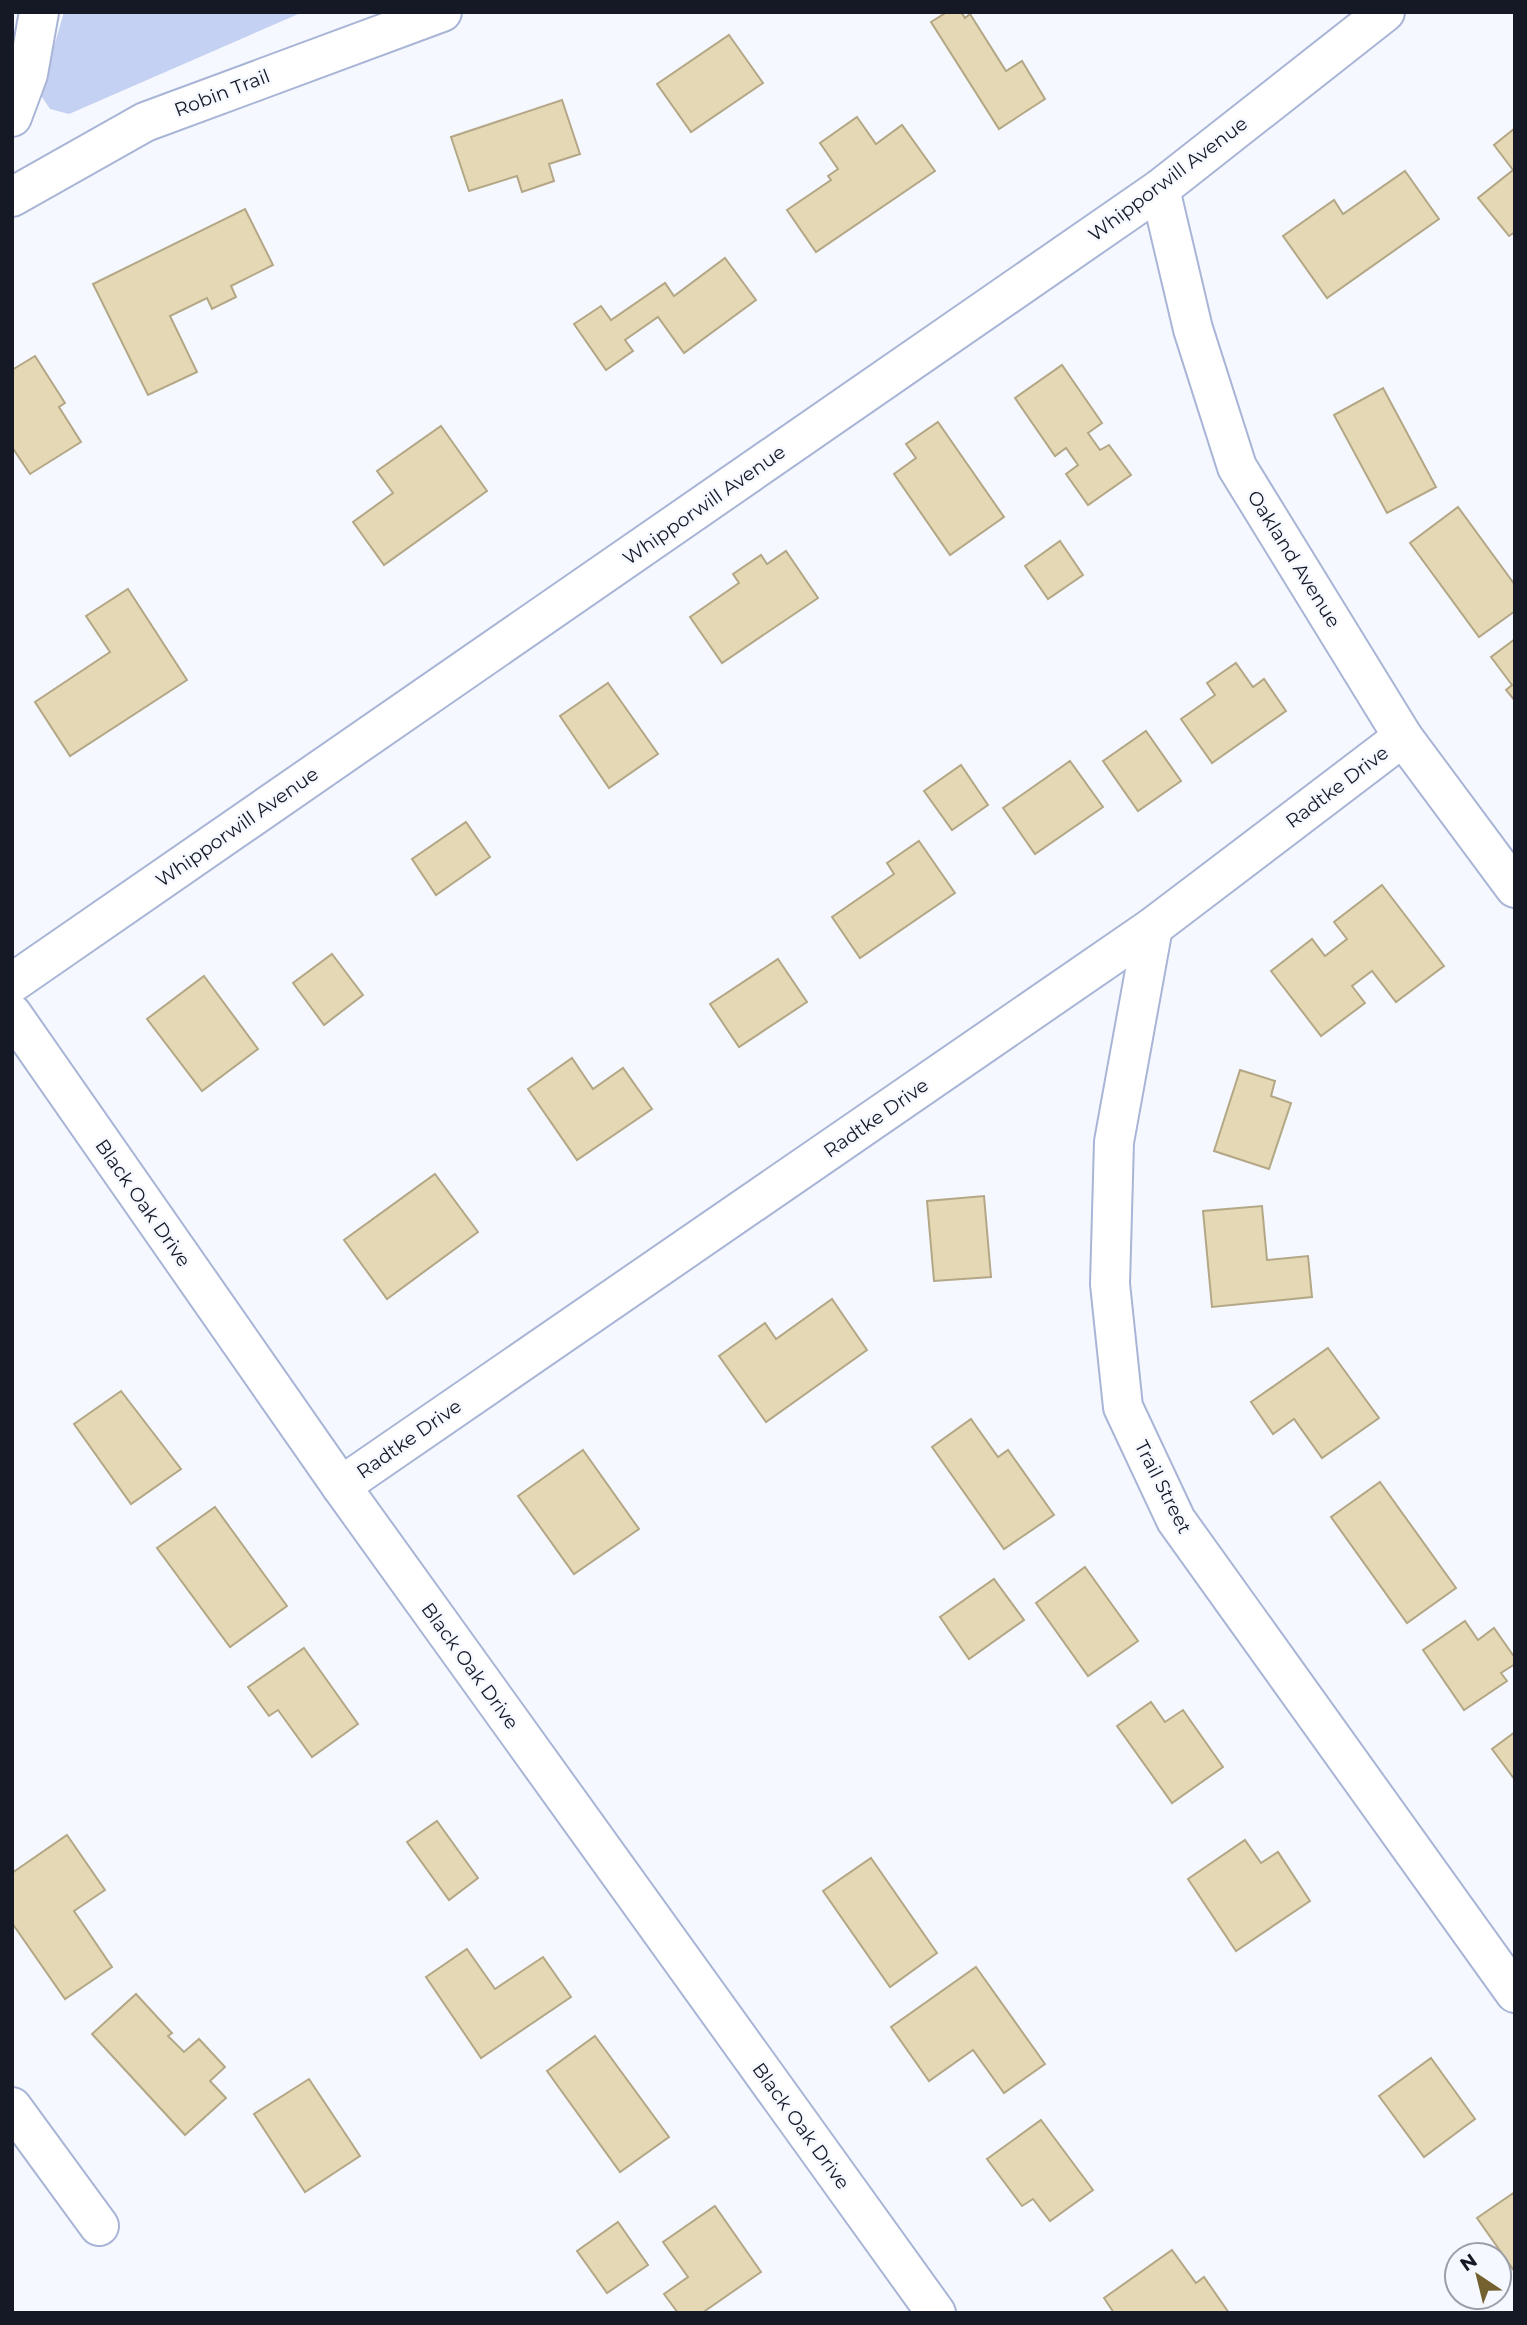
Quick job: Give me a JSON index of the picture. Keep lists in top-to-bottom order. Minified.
{"streets":{"street":["Robin Trail","Whipporwill Avenue","Oakland Avenue","Radtke Drive","Black Oak Drive","Trail Street"]},"crossings":[["Whipporwill Avenue","Oakland Avenue"],["Oakland Avenue","Radtke Drive"],["Radtke Drive","Black Oak Drive"],["Radtke Drive","Trail Street"]],"north":"top left"}
